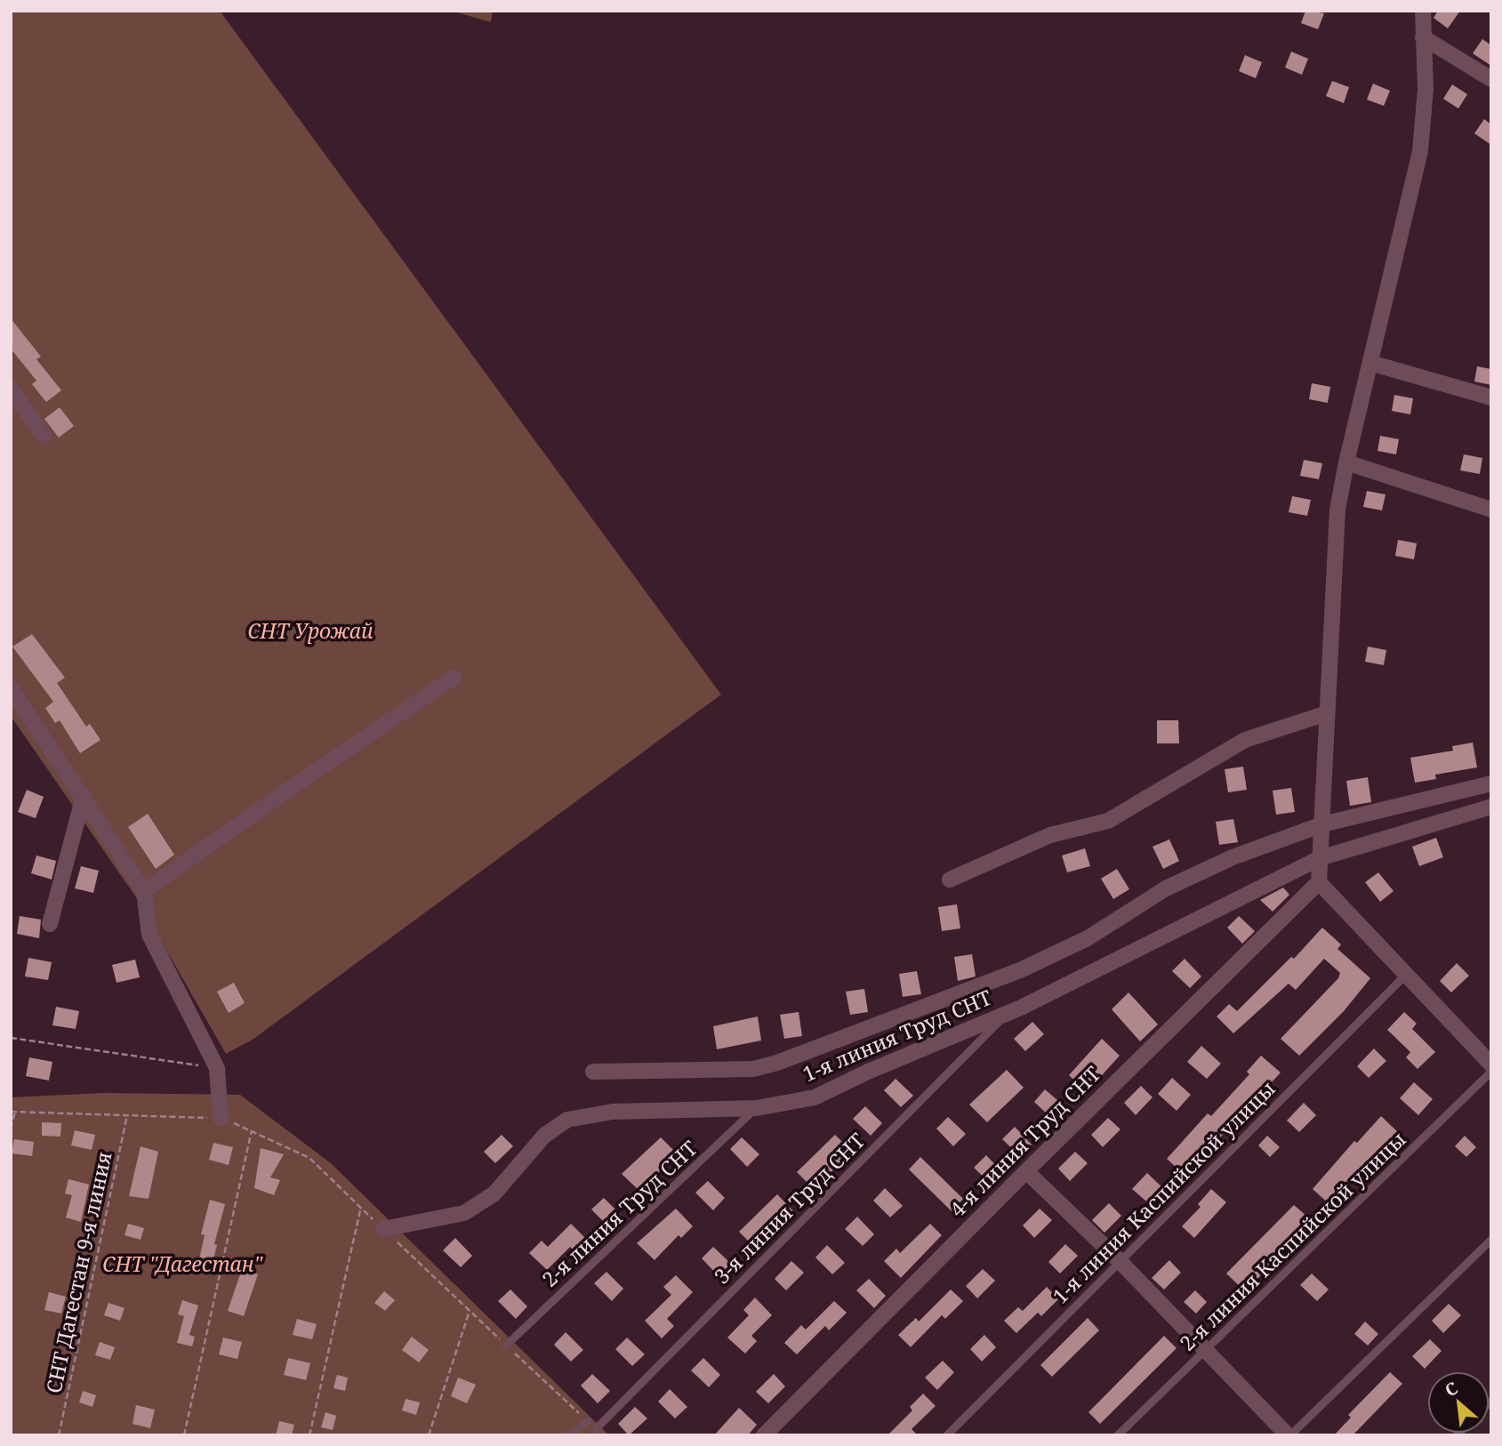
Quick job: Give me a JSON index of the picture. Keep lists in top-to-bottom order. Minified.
{"streets":{"street":["1-я линия Труд СНТ","4-я линия Труд СНТ"],"lane":["1-я линия Каспийской улицы","3-я линия Труд СНТ","2-я линия Труд СНТ","2-я линия Каспийской улицы"],"path":["СНТ Дагестан 9-я линия"]},"crossings":[["1-я линия Труд СНТ","3-я линия Труд СНТ"],["1-я линия Труд СНТ","2-я линия Труд СНТ"]],"parks":["СНТ Урожай","СНТ \"Дагестан\""],"north":"top left"}
